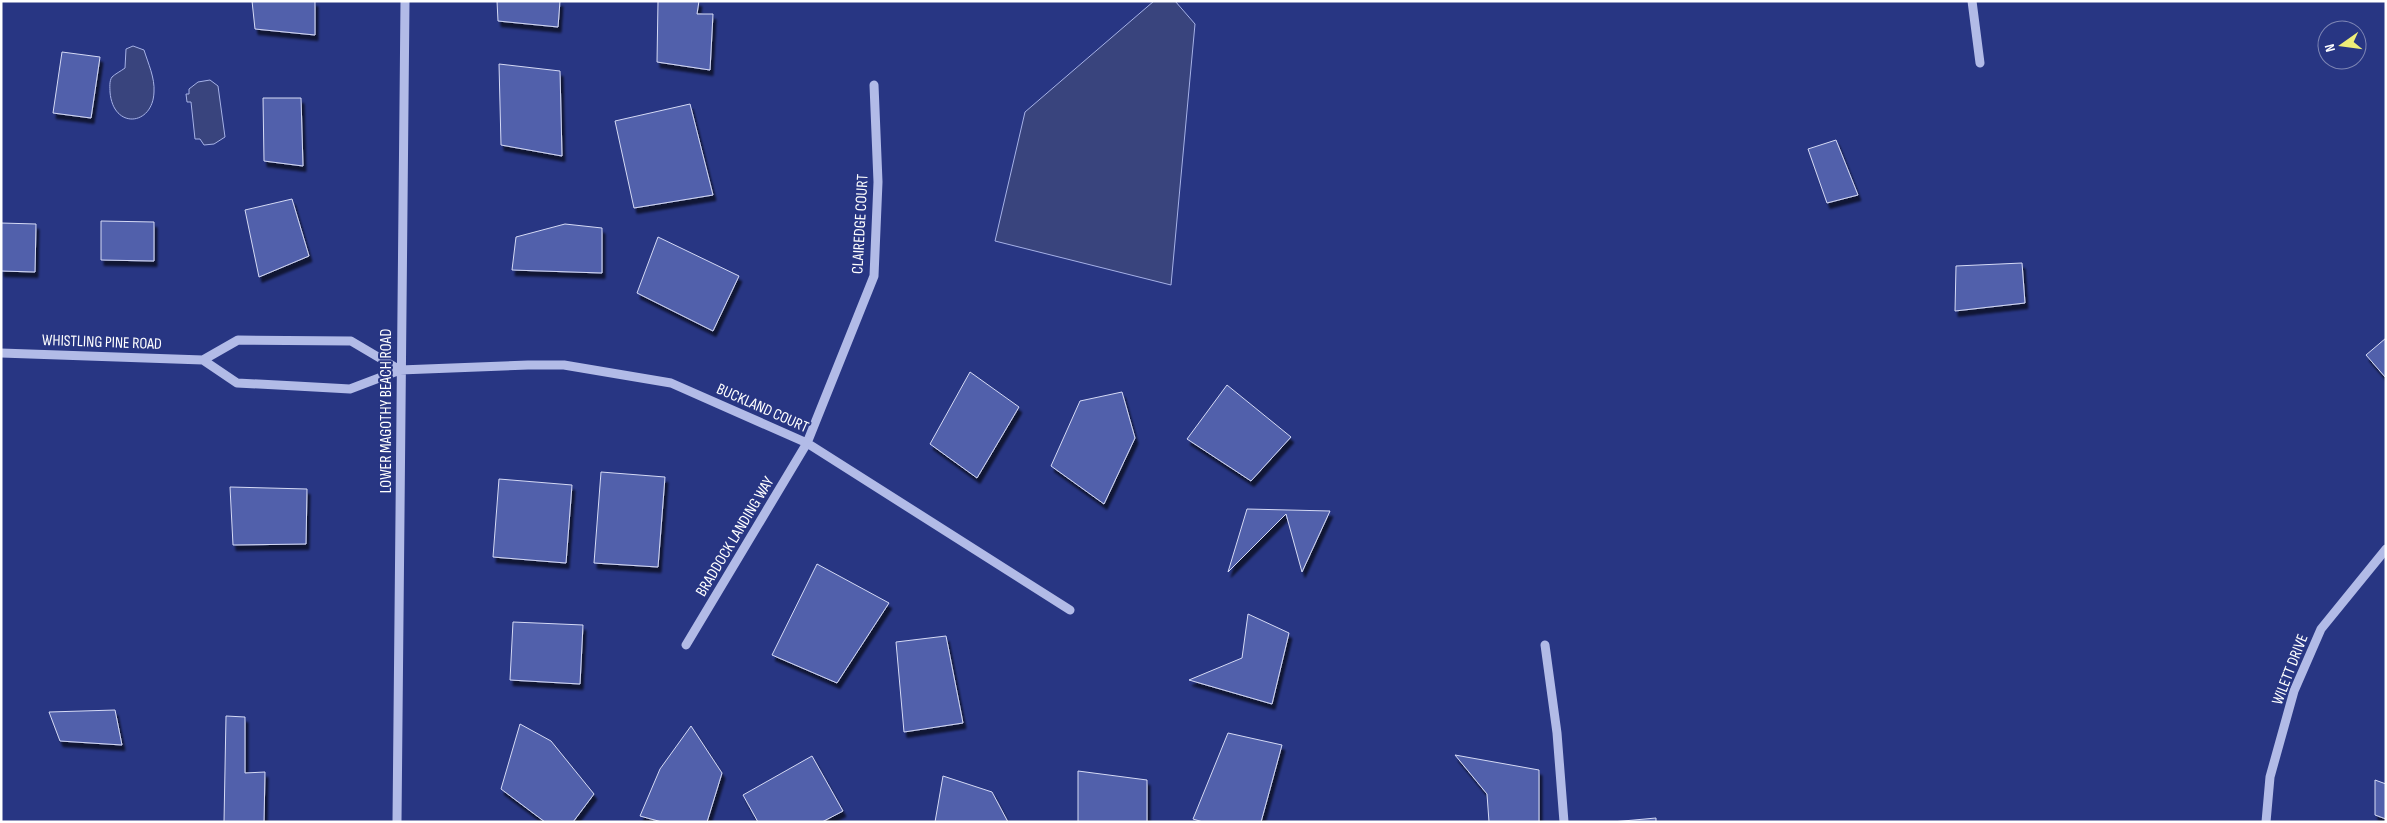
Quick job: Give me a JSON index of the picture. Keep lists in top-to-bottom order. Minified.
{"streets":{"street":["CLAIREDGE COURT","WHISTLING PINE ROAD","BUCKLAND COURT","LOWER MAGOTHY BEACH ROAD","BRADDOCK LANDING WAY","WILETT DRIVE"]},"crossings":[["CLAIREDGE COURT","BUCKLAND COURT"],["CLAIREDGE COURT","BRADDOCK LANDING WAY"],["BUCKLAND COURT","LOWER MAGOTHY BEACH ROAD"],["BUCKLAND COURT","BRADDOCK LANDING WAY"]],"north":"left"}
